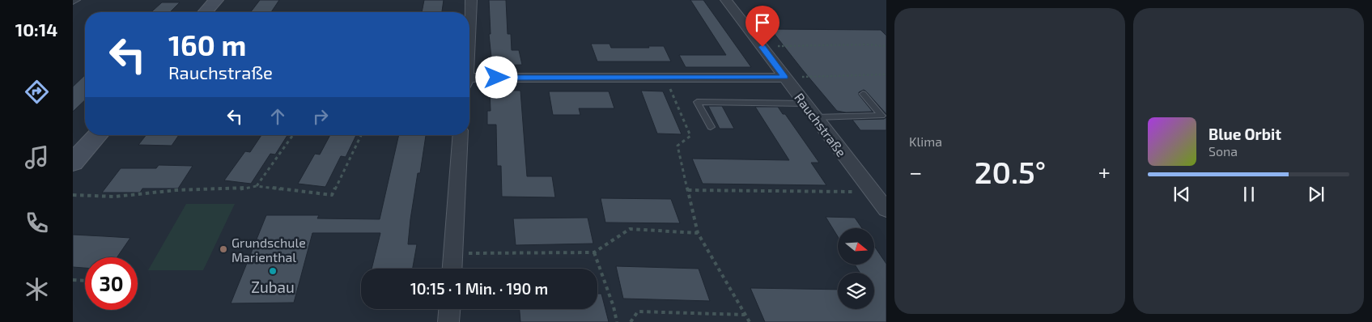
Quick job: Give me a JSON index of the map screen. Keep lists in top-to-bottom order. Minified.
{"streets":{"street":["Rauchstraße"]},"places":["Grundschule Marienthal","Zubau"],"north":"right","page":{"tabs":"10:14","tile":"Klima","turn":["160 m","Rauchstraße"],"song":["Blue Orbit","Sona"],"heat":["−","20.5°","+"],"limit":"30","trip":"10:15 · 1 Min. · 190 m"}}
